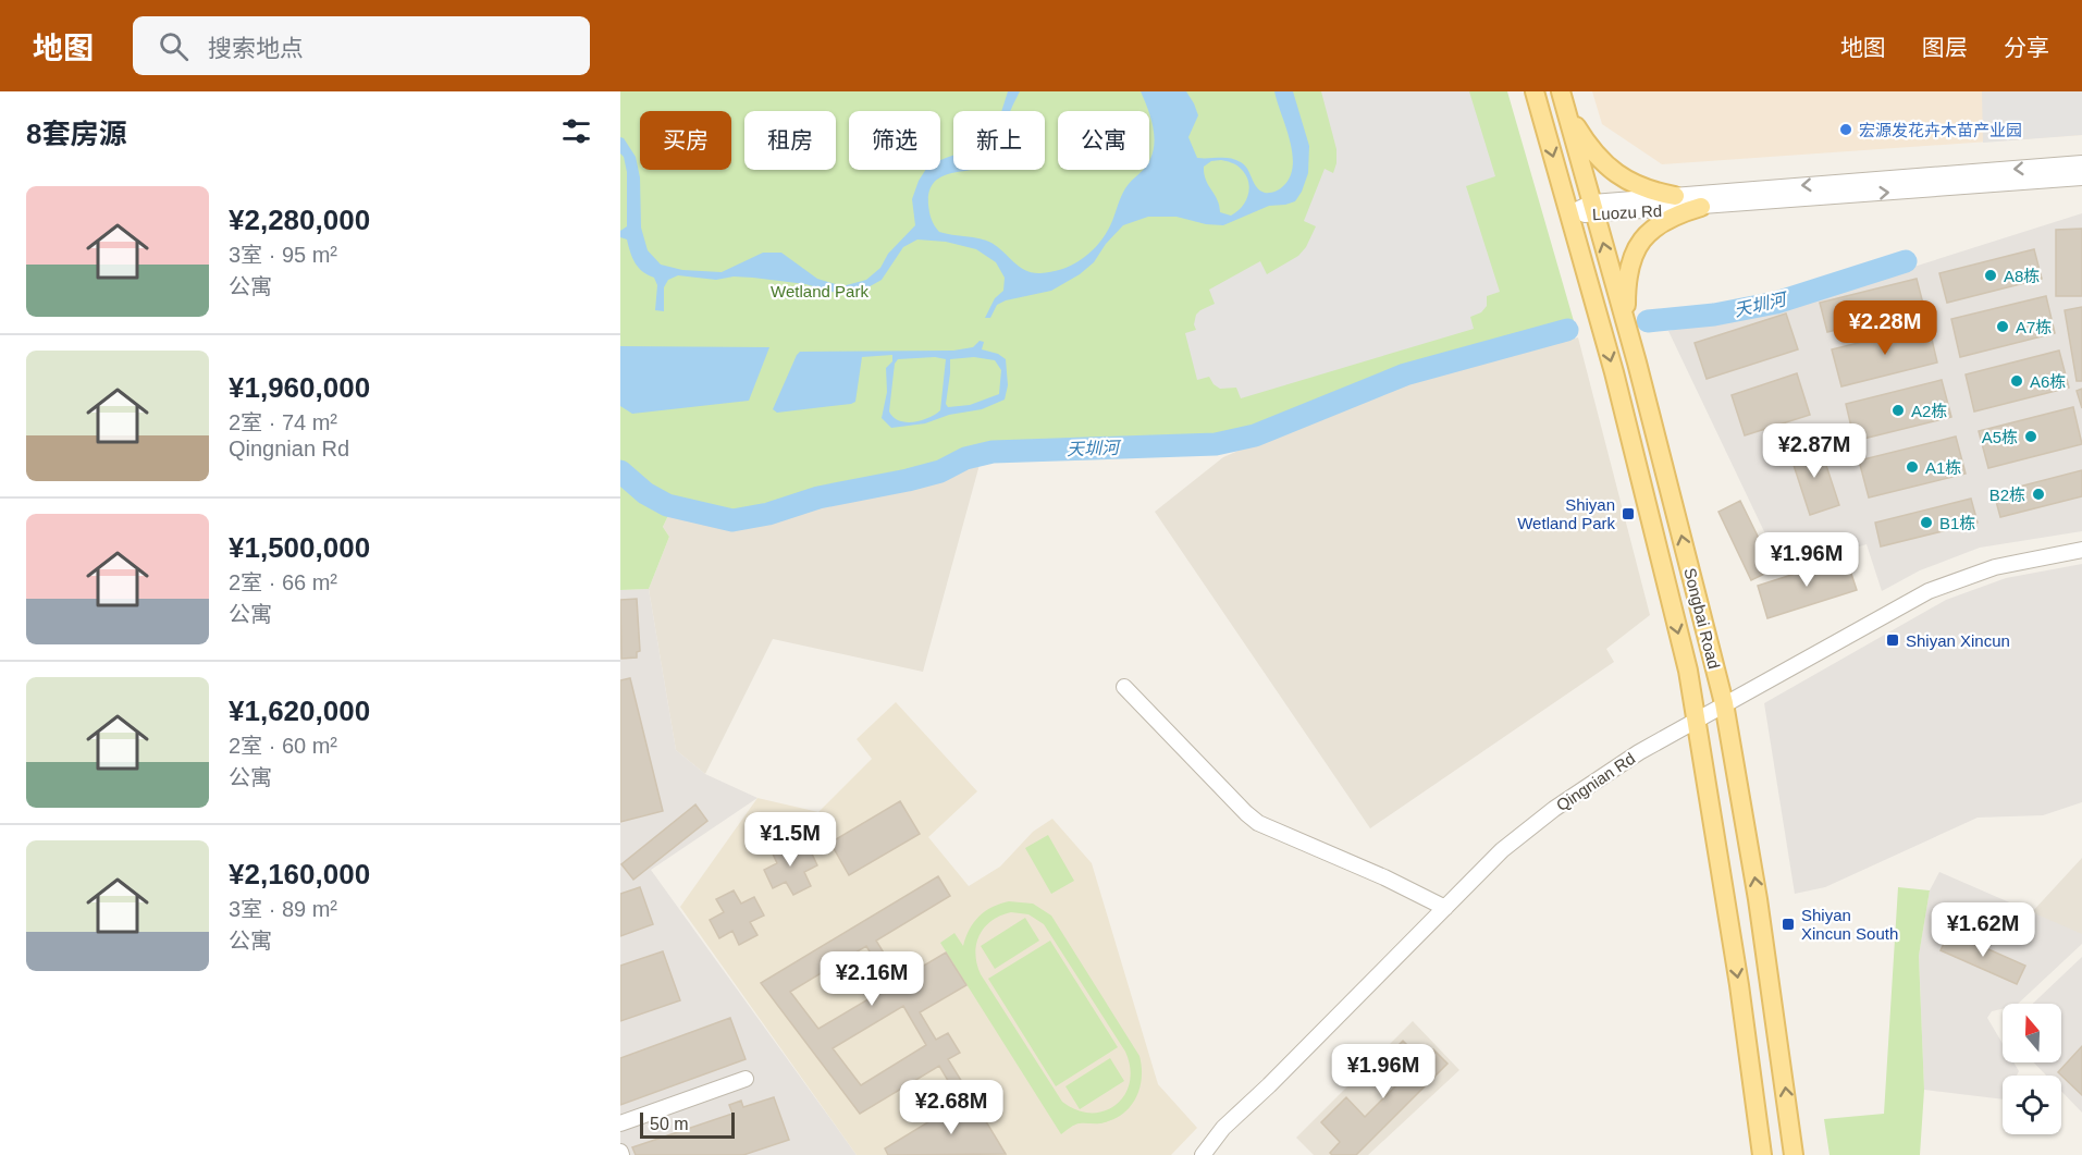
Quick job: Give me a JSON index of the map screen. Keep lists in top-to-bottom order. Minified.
{"streets":{"main road":["Songbai Road"],"street":["Luozu Rd","Qingnian Rd"]},"crossings":[["Luozu Rd","Songbai Road"],["Songbai Road","Qingnian Rd"]],"water":["天圳河"],"parks":["Wetland Park"],"places":{"other":["宏源发花卉木苗产业园","A8栋","A7栋","A6栋","A2栋","A5栋","A1栋","B2栋","B1栋"],"transit":["Shiyan Wetland Park","Shiyan Xincun","Shiyan Xincun South"]},"scale_bar":"50 m","north":"top","page":{"header":"地图","search":"搜索地点","nav":["地图","图层","分享"],"heading":"8套房源","chip":["买房","租房","筛选","新上","公寓"],"list":[{"name":"¥2,280,000","note":"3室 · 95 m² · 公寓"},{"name":"¥1,960,000","note":"2室 · 74 m² · Qingnian Rd"},{"name":"¥1,500,000","note":"2室 · 66 m² · 公寓"},{"name":"¥1,620,000","note":"2室 · 60 m² · 公寓"},{"name":"¥2,160,000","note":"3室 · 89 m² · 公寓"}],"price":["¥2.28M","¥2.87M","¥1.96M","¥1.5M","¥1.62M","¥2.16M","¥1.96M","¥2.68M"],"scale":"50 m"}}
